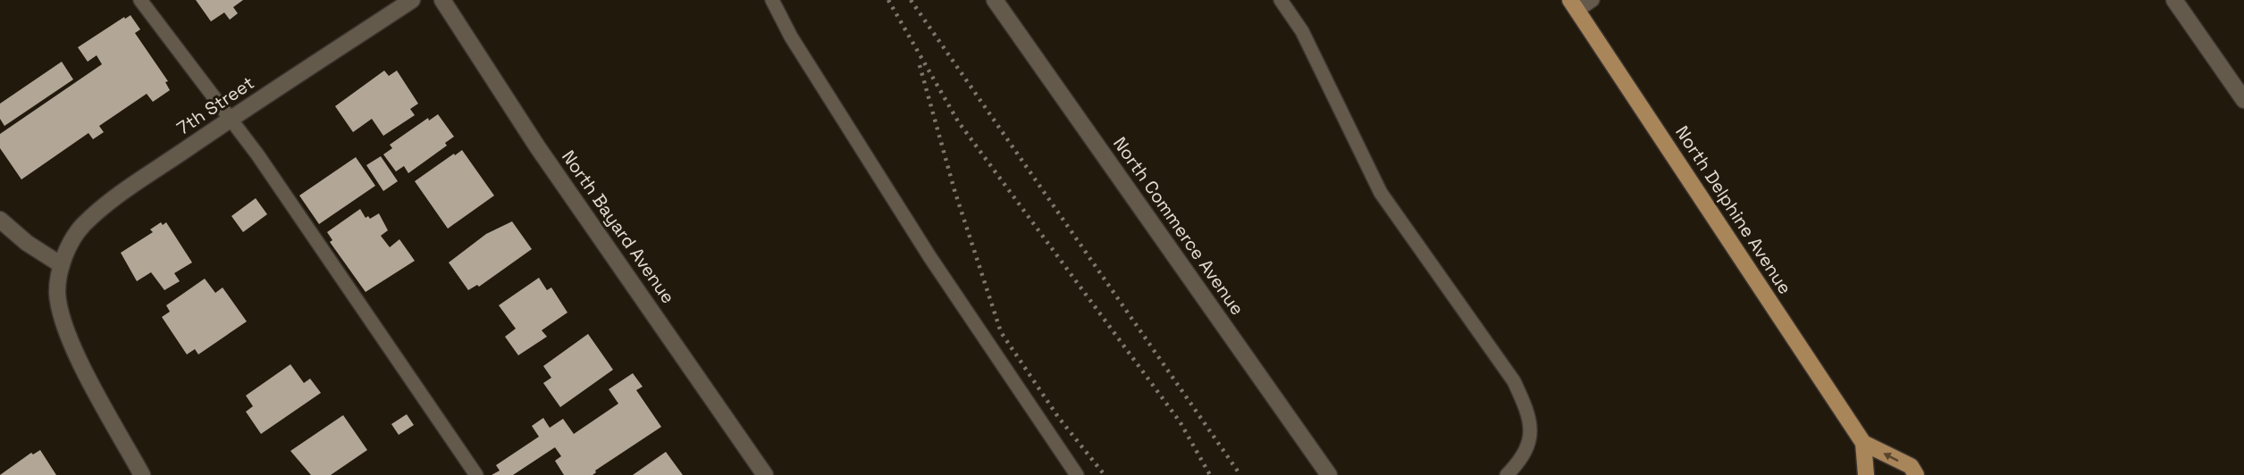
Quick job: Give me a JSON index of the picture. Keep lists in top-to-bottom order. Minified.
{"streets":{"main road":["North Delphine Avenue"],"street":["7th Street","North Commerce Avenue","North Bayard Avenue"]}}
